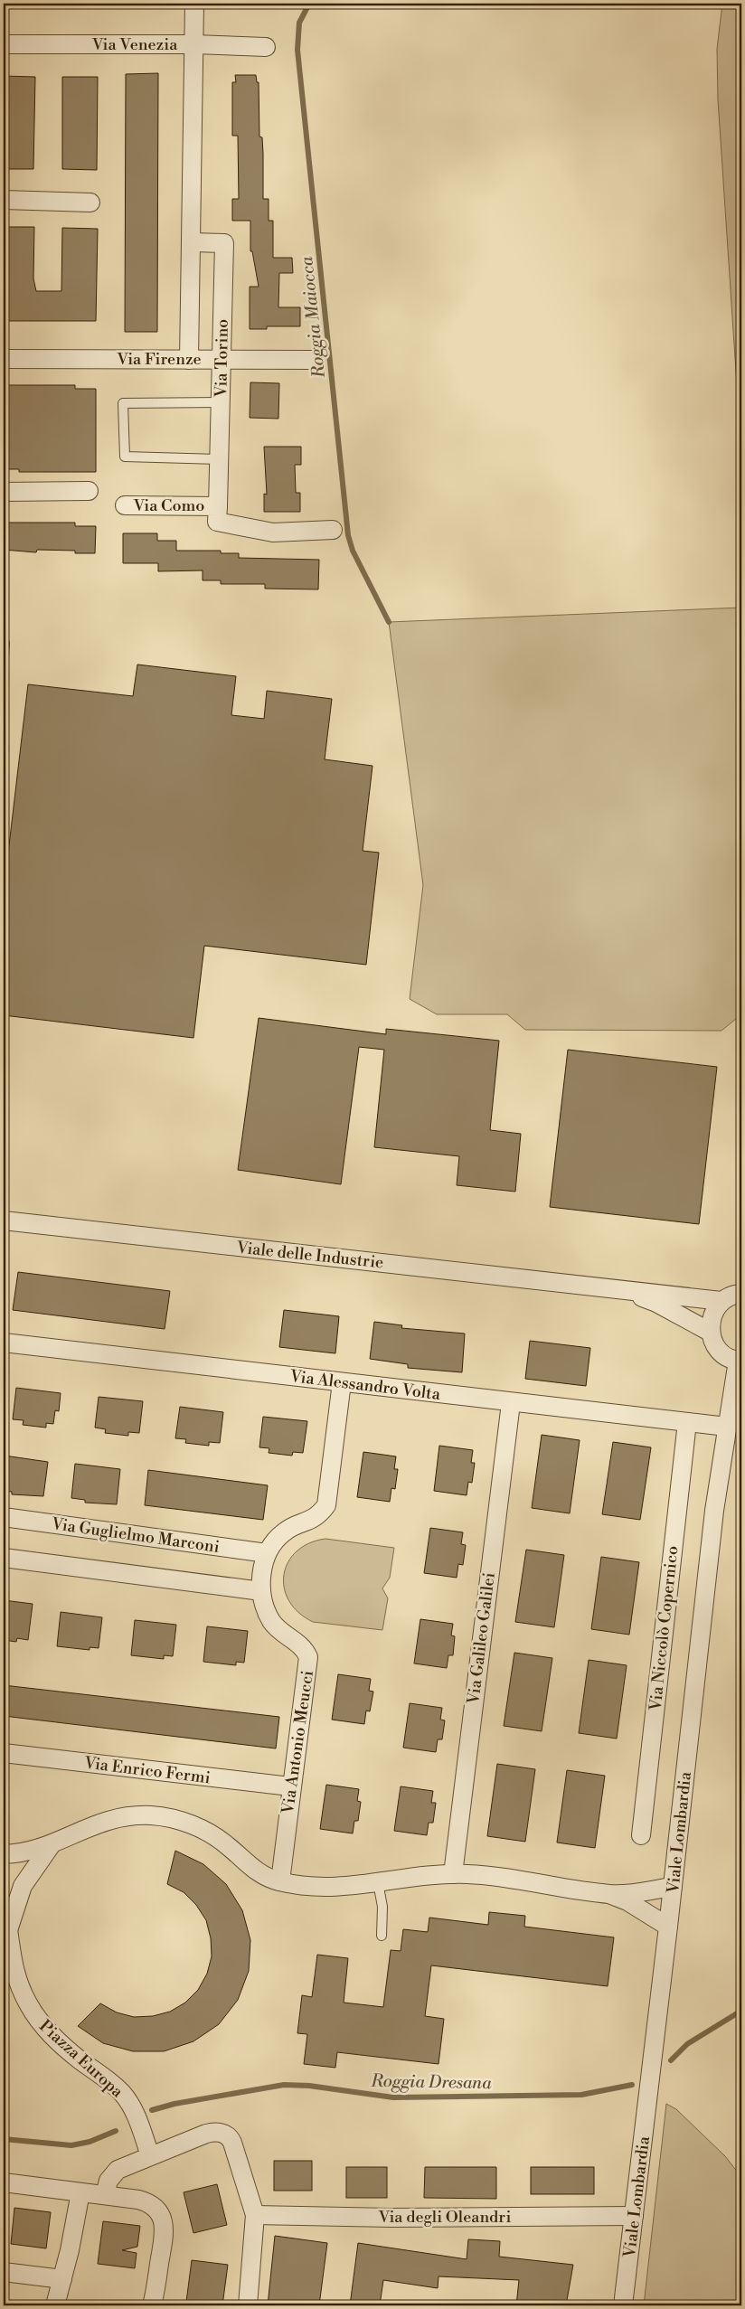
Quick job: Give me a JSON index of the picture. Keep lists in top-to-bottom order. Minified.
{"streets":{"street":["Via Venezia","Via Torino","Via Firenze","Via Como","Viale delle Industrie","Via Alessandro Volta","Via Guglielmo Marconi","Via Niccolò Copernico","Via Galileo Galilei","Via Antonio Meucci","Via Enrico Fermi","Viale Lombardia","Piazza Europa","Via degli Oleandri"]},"crossings":[["Via Venezia","Via Torino"],["Via Torino","Via Firenze"],["Via Torino","Via Como"],["Viale delle Industrie","Viale Lombardia"],["Via Alessandro Volta","Via Niccolò Copernico"],["Via Alessandro Volta","Via Galileo Galilei"],["Via Alessandro Volta","Via Antonio Meucci"],["Via Alessandro Volta","Viale Lombardia"],["Via Guglielmo Marconi","Via Antonio Meucci"],["Via Antonio Meucci","Via Enrico Fermi"],["Viale Lombardia","Via degli Oleandri"]],"water":["Roggia Maiocca","Roggia Dresana"]}
